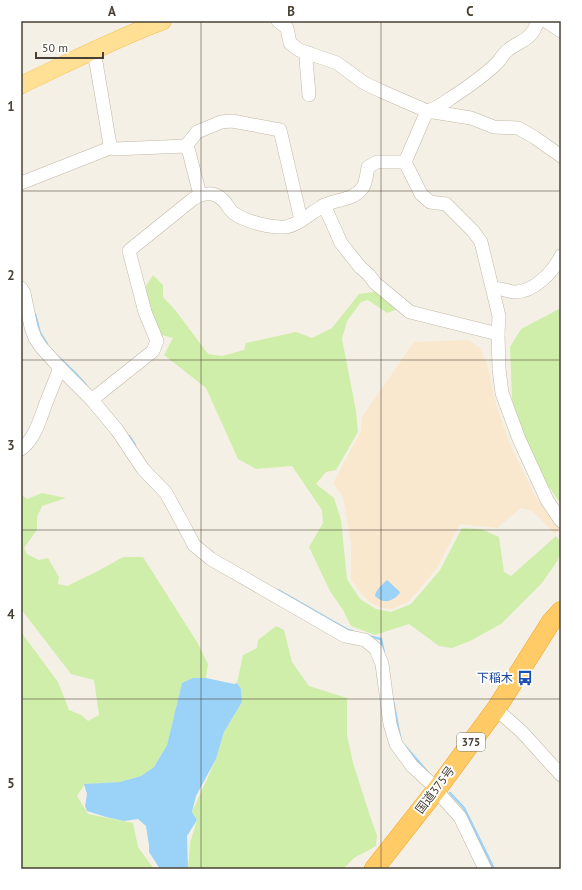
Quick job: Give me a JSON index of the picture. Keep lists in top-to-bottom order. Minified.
{"streets":{"highway":["375","国道375号"]},"places":{"bus stop":["下稲木"]},"scale_bar":"50 m","grid":{"columns":["A","B","C"],"rows":["1","2","3","4","5"]}}
